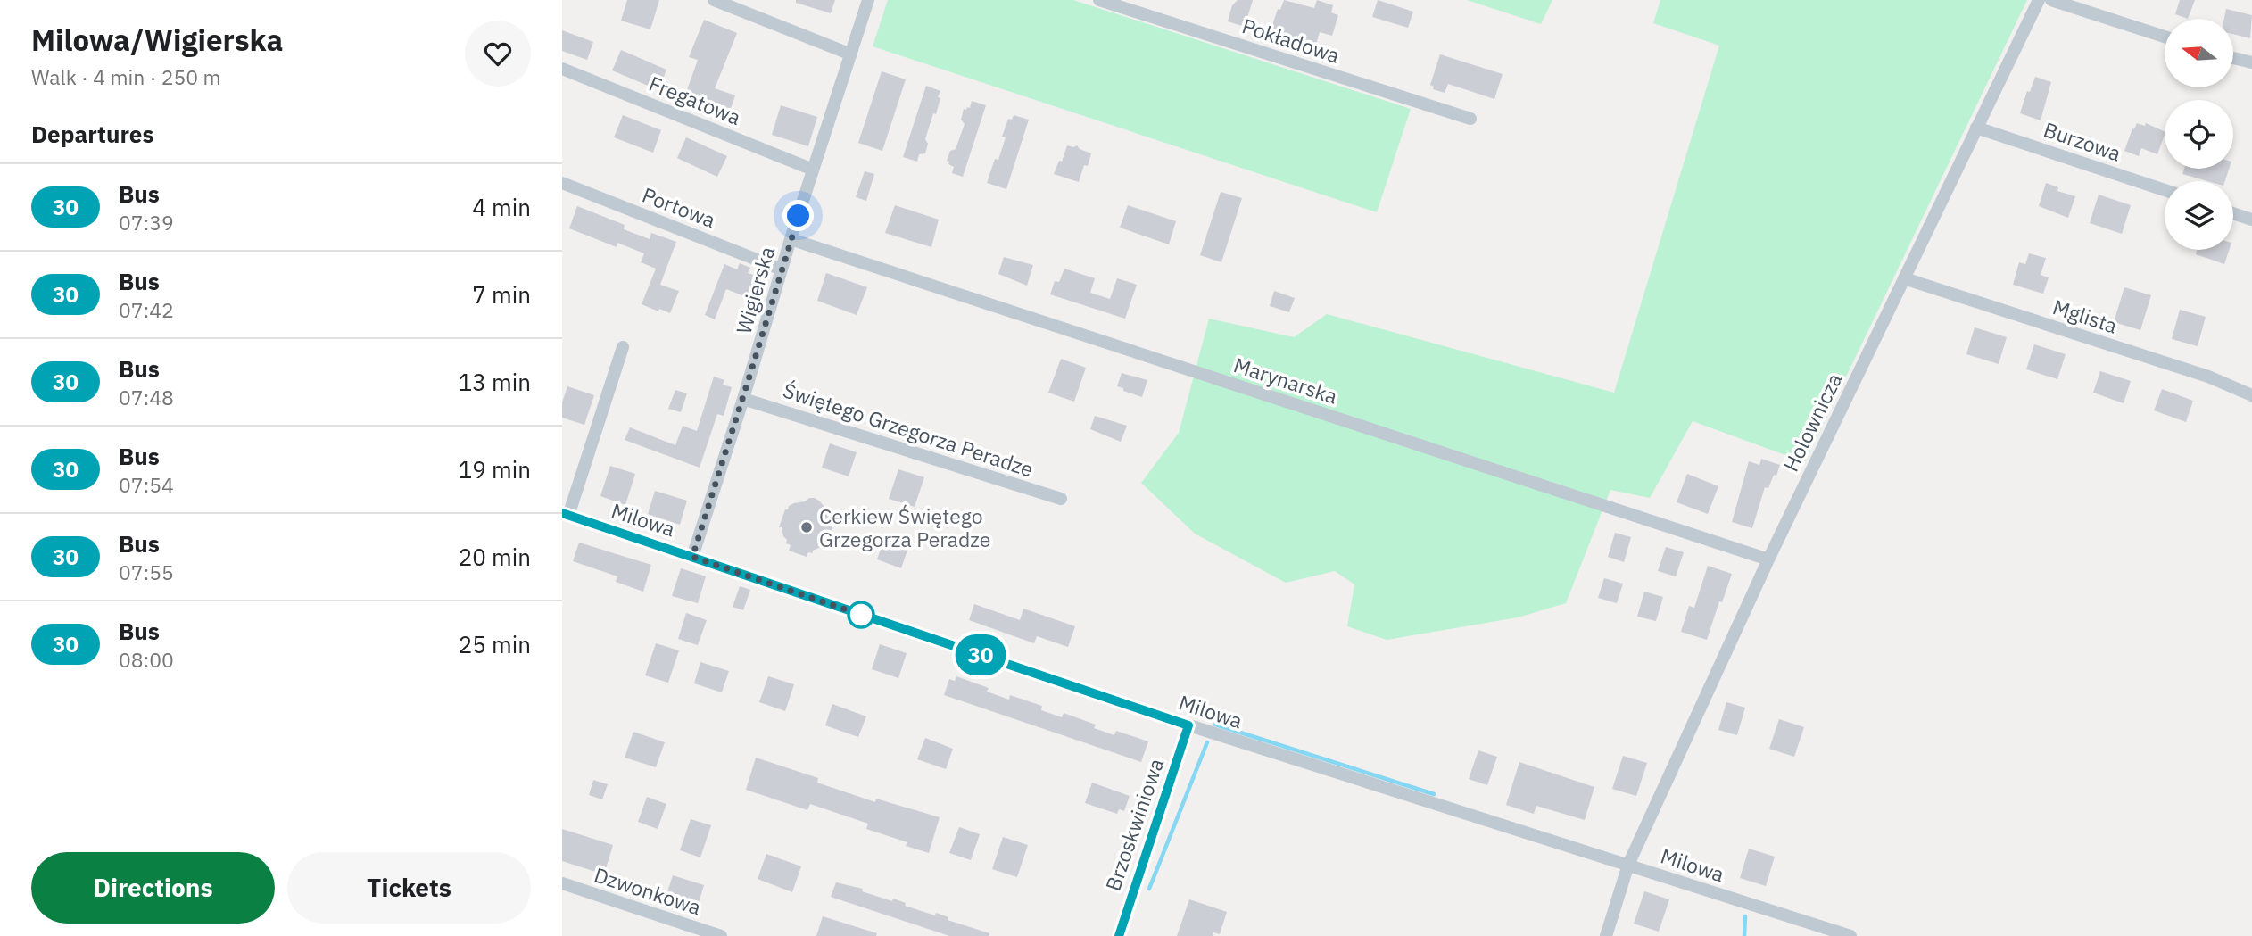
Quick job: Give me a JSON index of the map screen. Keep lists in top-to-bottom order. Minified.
{"streets":{"street":["Pokładowa","Fregatowa","Burzowa","Portowa","Wigierska","Mglista","Marynarska","Holownicza","Świętego Grzegorza Peradze","Milowa","Brzoskwiniowa","Dzwonkowa"]},"crossings":[["Fregatowa","Wigierska"],["Burzowa","Holownicza"],["Portowa","Wigierska"],["Wigierska","Marynarska"],["Wigierska","Świętego Grzegorza Peradze"],["Wigierska","Milowa"],["Mglista","Holownicza"],["Marynarska","Holownicza"],["Holownicza","Milowa"],["Milowa","Brzoskwiniowa"]],"places":["Cerkiew Świętego Grzegorza Peradze"],"lines":["bus line 30"],"north":"left","page":{"heading":[["Milowa/Wigierska","Walk · 4 min · 250 m"],"Departures"],"on_map":"30","list":[{"mark":"30","name":"Bus","note":"07:39","value":"4 min"},{"mark":"30","name":"Bus","note":"07:42","value":"7 min"},{"mark":"30","name":"Bus","note":"07:48","value":"13 min"},{"mark":"30","name":"Bus","note":"07:54","value":"19 min"},{"mark":"30","name":"Bus","note":"07:55","value":"20 min"},{"mark":"30","name":"Bus","note":"08:00","value":"25 min"}],"buttons":["Directions","Tickets"]}}
